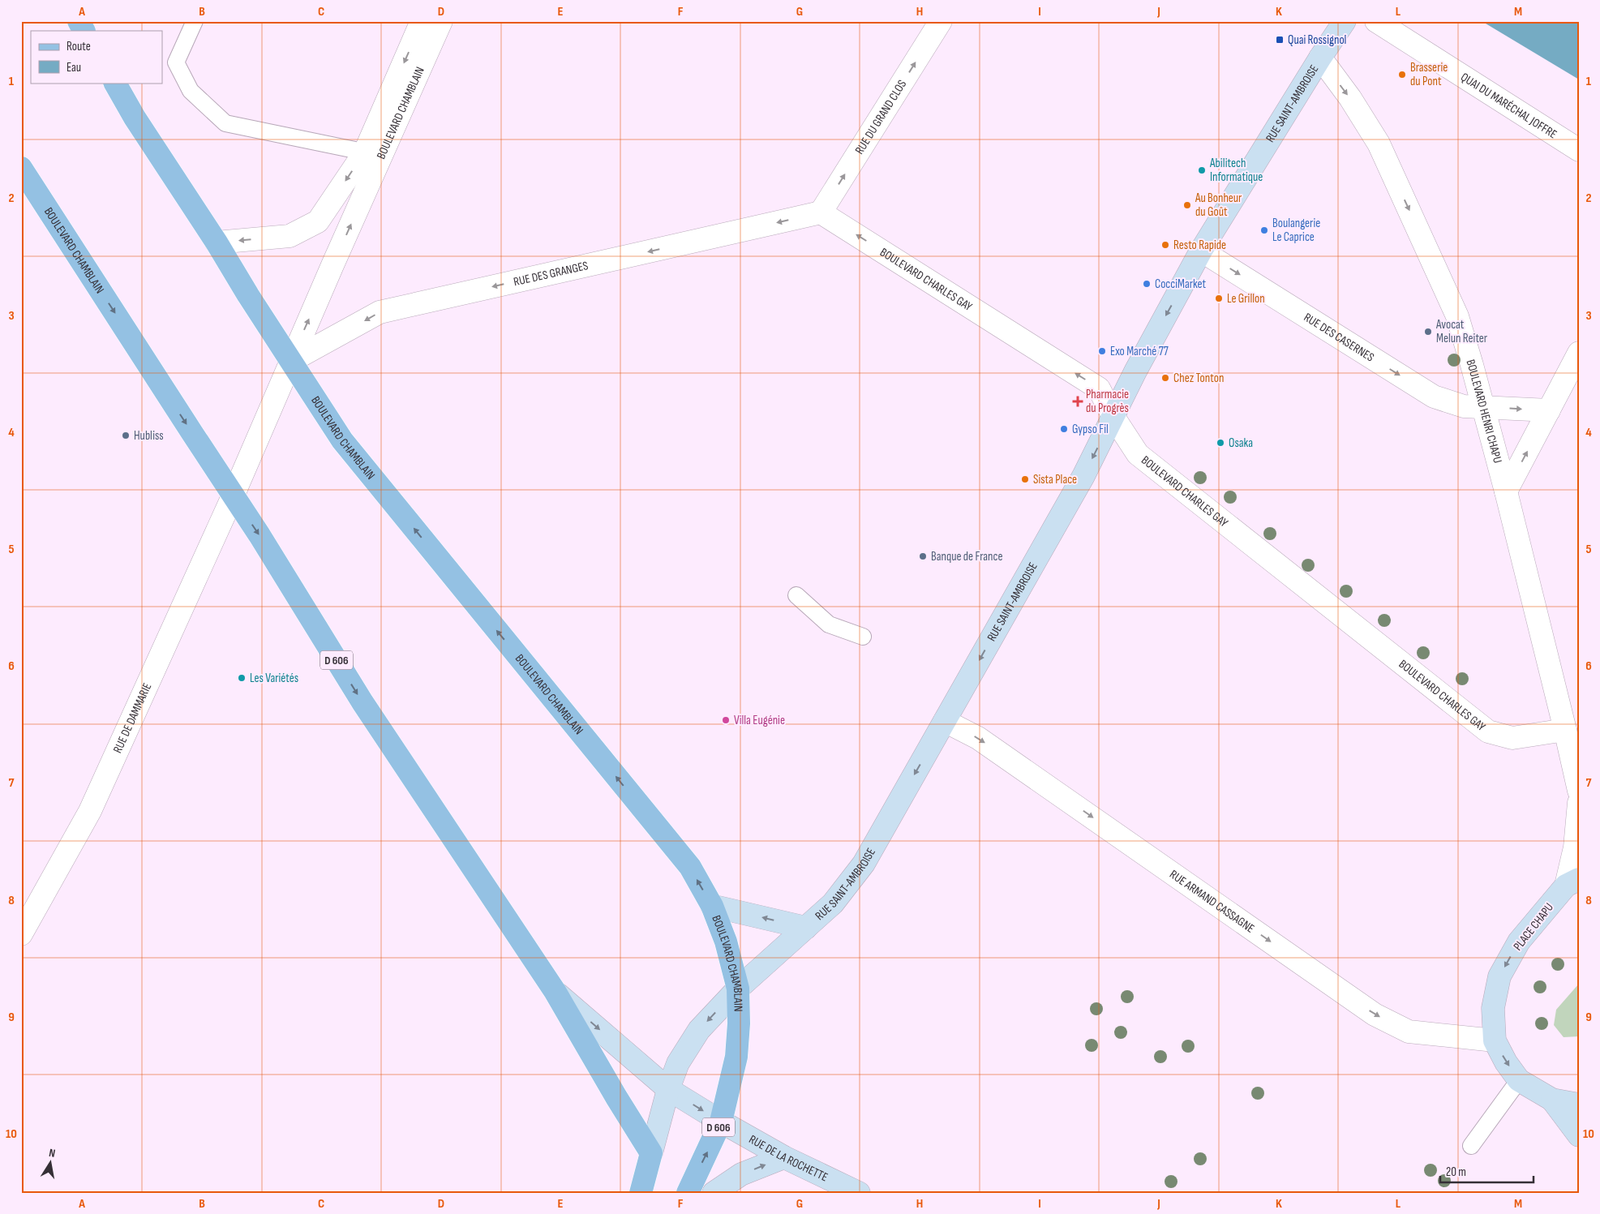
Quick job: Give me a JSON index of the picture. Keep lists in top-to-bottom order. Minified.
{"streets":{"main road":["RUE SAINT-AMBROISE","BOULEVARD CHAMBLAIN","D 606","PLACE CHAPU","RUE DE LA ROCHETTE"],"street":["QUAI DU MARÉCHAL JOFFRE","RUE DU GRAND CLOS","RUE DES GRANGES","BOULEVARD CHARLES GAY","RUE DES CASERNES","BOULEVARD HENRI CHAPU","RUE DE DAMMARIE","RUE ARMAND CASSAGNE"]},"crossings":[["RUE SAINT-AMBROISE","BOULEVARD CHAMBLAIN"],["RUE SAINT-AMBROISE","BOULEVARD CHARLES GAY"],["RUE SAINT-AMBROISE","RUE DES CASERNES"],["RUE SAINT-AMBROISE","BOULEVARD HENRI CHAPU"],["RUE SAINT-AMBROISE","RUE ARMAND CASSAGNE"],["RUE SAINT-AMBROISE","RUE DE LA ROCHETTE"],["BOULEVARD CHAMBLAIN","RUE DES GRANGES"],["BOULEVARD CHAMBLAIN","D 606"],["BOULEVARD CHAMBLAIN","RUE DE DAMMARIE"],["BOULEVARD CHAMBLAIN","RUE DE LA ROCHETTE"],["RUE DU GRAND CLOS","RUE DES GRANGES"],["RUE DU GRAND CLOS","BOULEVARD CHARLES GAY"],["RUE DES GRANGES","BOULEVARD CHARLES GAY"],["BOULEVARD CHARLES GAY","BOULEVARD HENRI CHAPU"],["RUE DES CASERNES","BOULEVARD HENRI CHAPU"],["D 606","RUE DE LA ROCHETTE"],["RUE ARMAND CASSAGNE","PLACE CHAPU"]],"one_way":["RUE SAINT-AMBROISE","RUE DU GRAND CLOS","RUE DES GRANGES","BOULEVARD CHARLES GAY","RUE DES CASERNES","BOULEVARD HENRI CHAPU","RUE ARMAND CASSAGNE","PLACE CHAPU"],"places":{"transit":["Quai Rossignol"],"other":["Brasserie du Pont","Abilitech Informatique","Au Bonheur du Goût","Boulangerie Le Caprice","Resto Rapide","CocciMarket","Le Grillon","Avocat Melun Reiter","Exo Marché 77","Chez Tonton","Gypso Fil","Hubliss","Osaka","Sista Place","Banque de France","Les Variétés","Villa Eugénie"],"health":["Pharmacie du Progrès"]},"legend":["Route","Eau"],"scale_bar":"20 m","north":"top","grid":{"columns":["A","B","C","D","E","F","G","H","I","J","K","L","M"],"rows":["1","2","3","4","5","6","7","8","9","10"]}}
